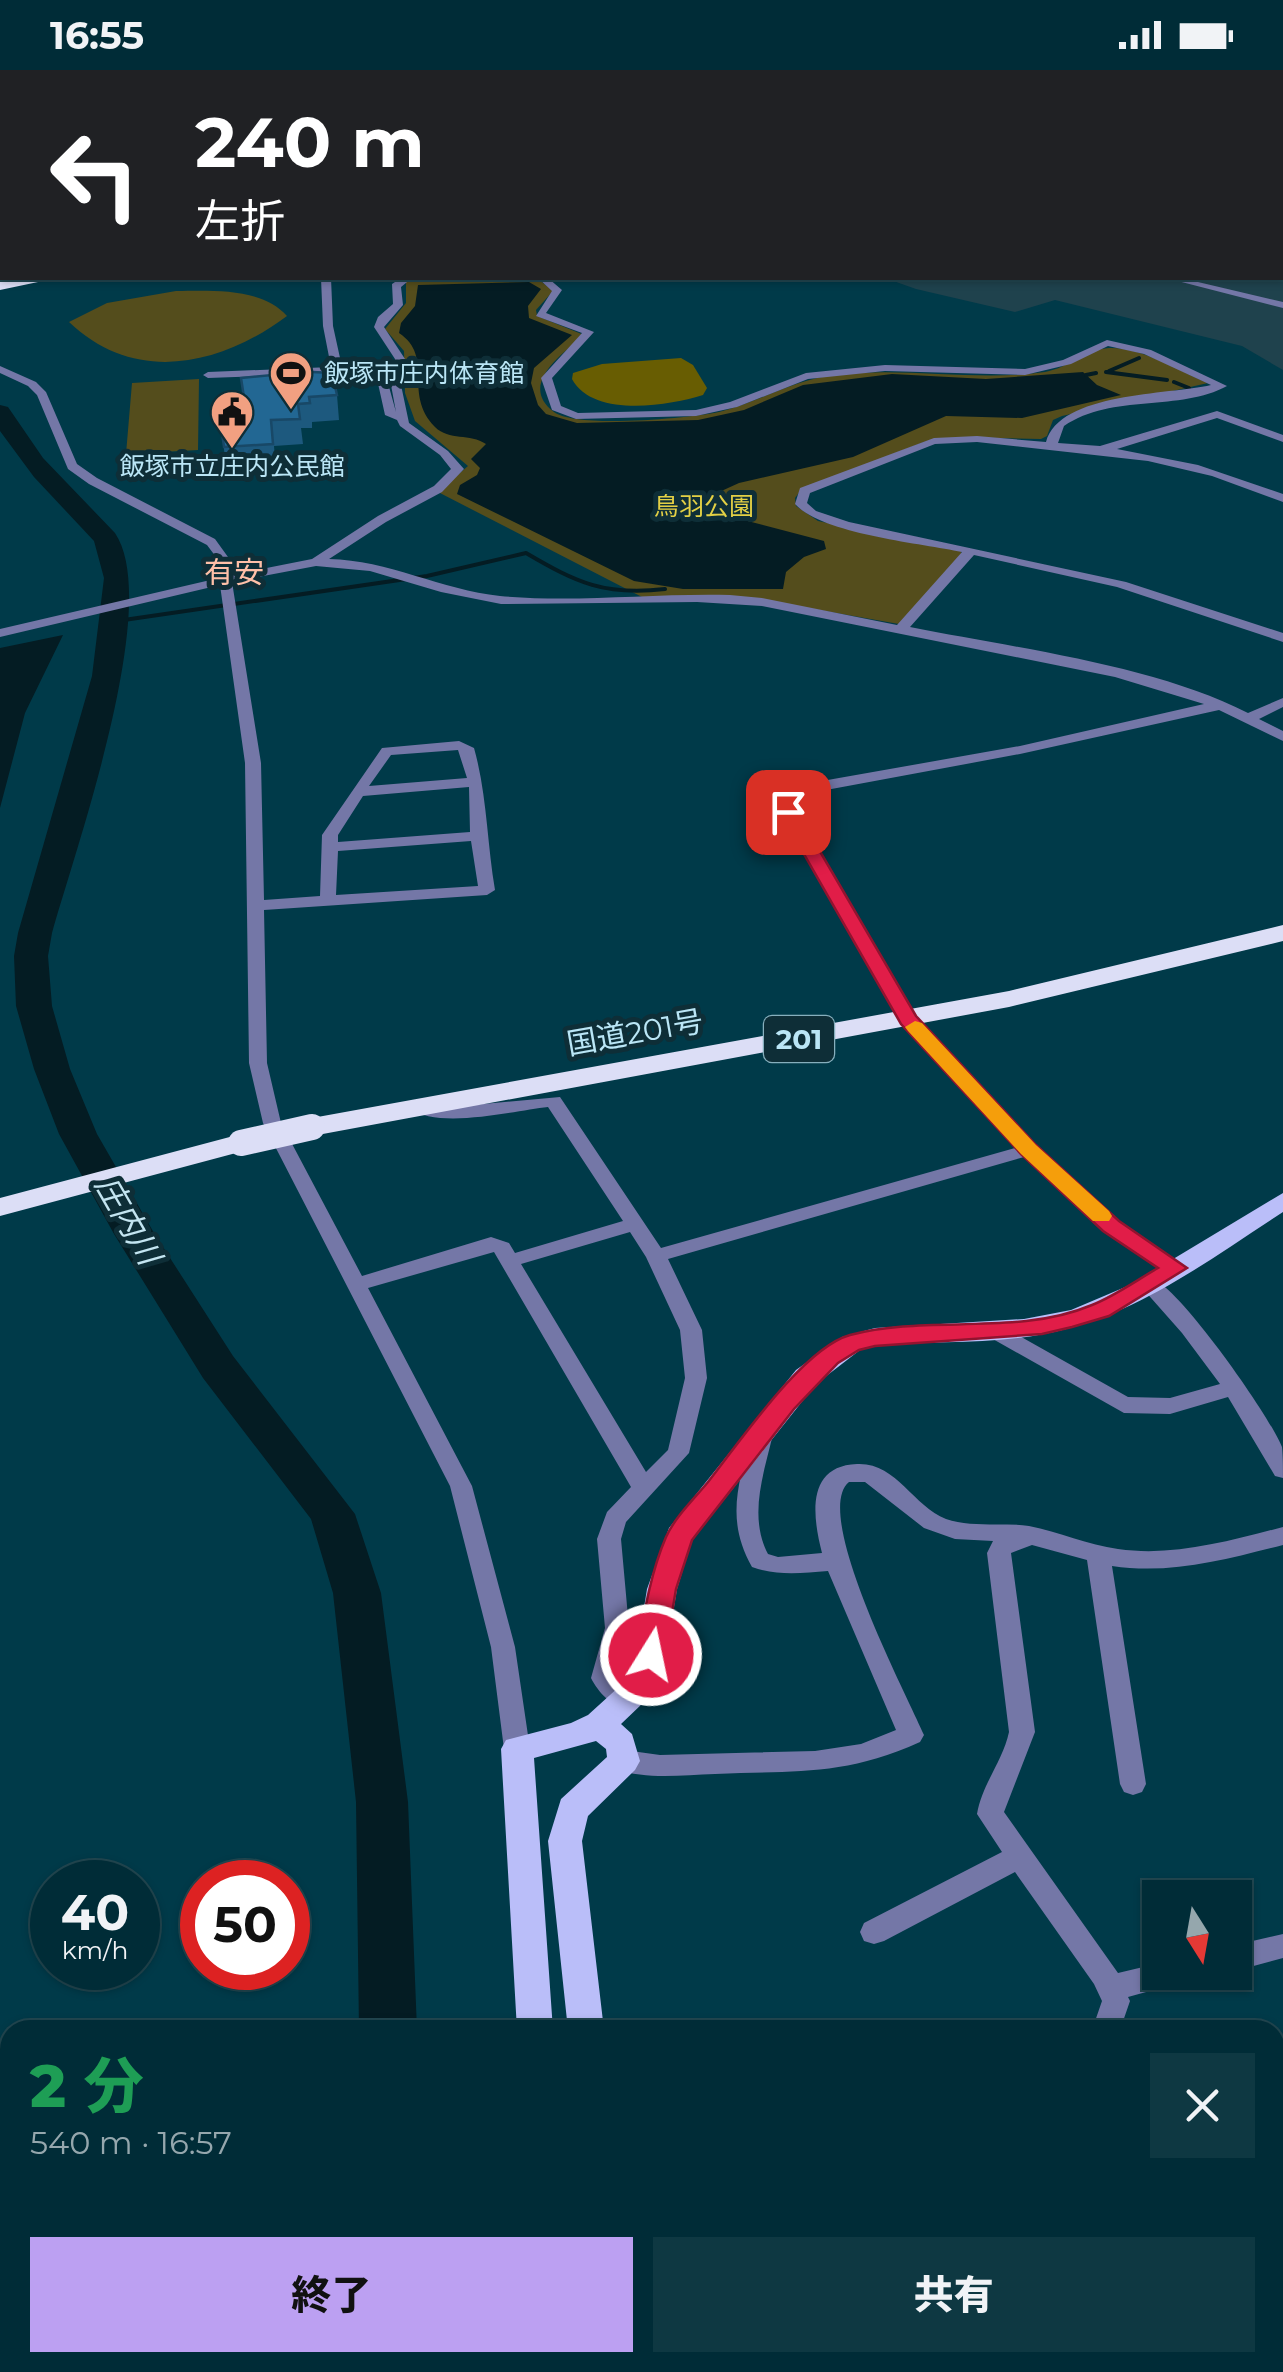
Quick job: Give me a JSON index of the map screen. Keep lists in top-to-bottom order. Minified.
{"streets":{"highway":["国道201号","201"]},"districts":["有安"],"water":["庄内川"],"parks":["鳥羽公園"],"places":{"sports":["飯塚市庄内体育館"],"public building":["飯塚市立庄内公民館"]},"north":"bottom","page":{"status":"16:55","turn":["240 m","左折"],"speed":"40 km/h","limit":"50","heading":["2 分","540 m · 16:57"],"buttons":["終了","共有"]}}
